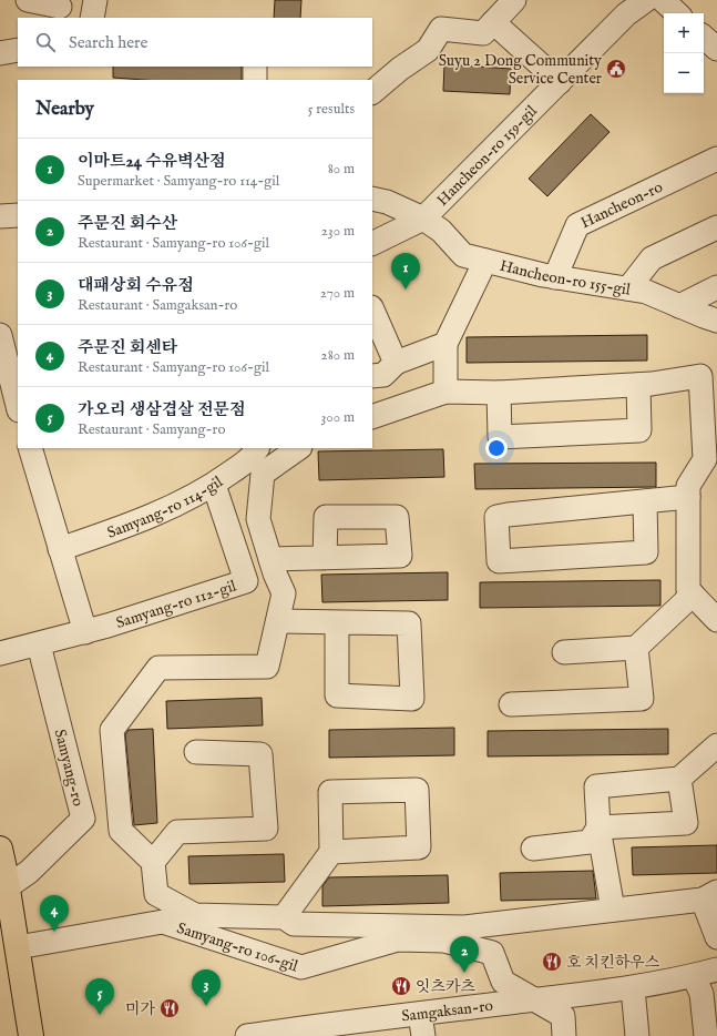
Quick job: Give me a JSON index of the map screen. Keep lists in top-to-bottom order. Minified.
{"streets":{"street":["Hancheon-ro 159-gil","Hancheon-ro","Hancheon-ro 155-gil","Samyang-ro 114-gil","Samyang-ro 112-gil","Samyang-ro","Samyang-ro 106-gil","Samgaksan-ro"]},"crossings":[["Hancheon-ro 159-gil","Hancheon-ro 155-gil"],["Hancheon-ro","Hancheon-ro 155-gil"],["Samyang-ro 114-gil","Samyang-ro 112-gil"],["Samyang-ro 112-gil","Samyang-ro"],["Samyang-ro 106-gil","Samgaksan-ro"]],"places":{"public building":["Suyu 2 Dong Community Service Center"],"restaurant":["호 치킨하우스","잇츠카츠","미가"]},"page":{"map_buttons":["+","−"],"search":"Search here","heading":["Nearby","5 results"],"list":[{"mark":"1","name":"이마트24 수유벽산점","note":"Supermarket · Samyang-ro 114-gil","value":"80 m"},{"mark":"2","name":"주문진 회수산","note":"Restaurant · Samyang-ro 106-gil","value":"230 m"},{"mark":"3","name":"대패상회 수유점","note":"Restaurant · Samgaksan-ro","value":"270 m"},{"mark":"4","name":"주문진 회센타","note":"Restaurant · Samyang-ro 106-gil","value":"280 m"},{"mark":"5","name":"가오리 생삼겹살 전문점","note":"Restaurant · Samyang-ro","value":"300 m"}],"pins":["1","4","2","3","5"]}}
